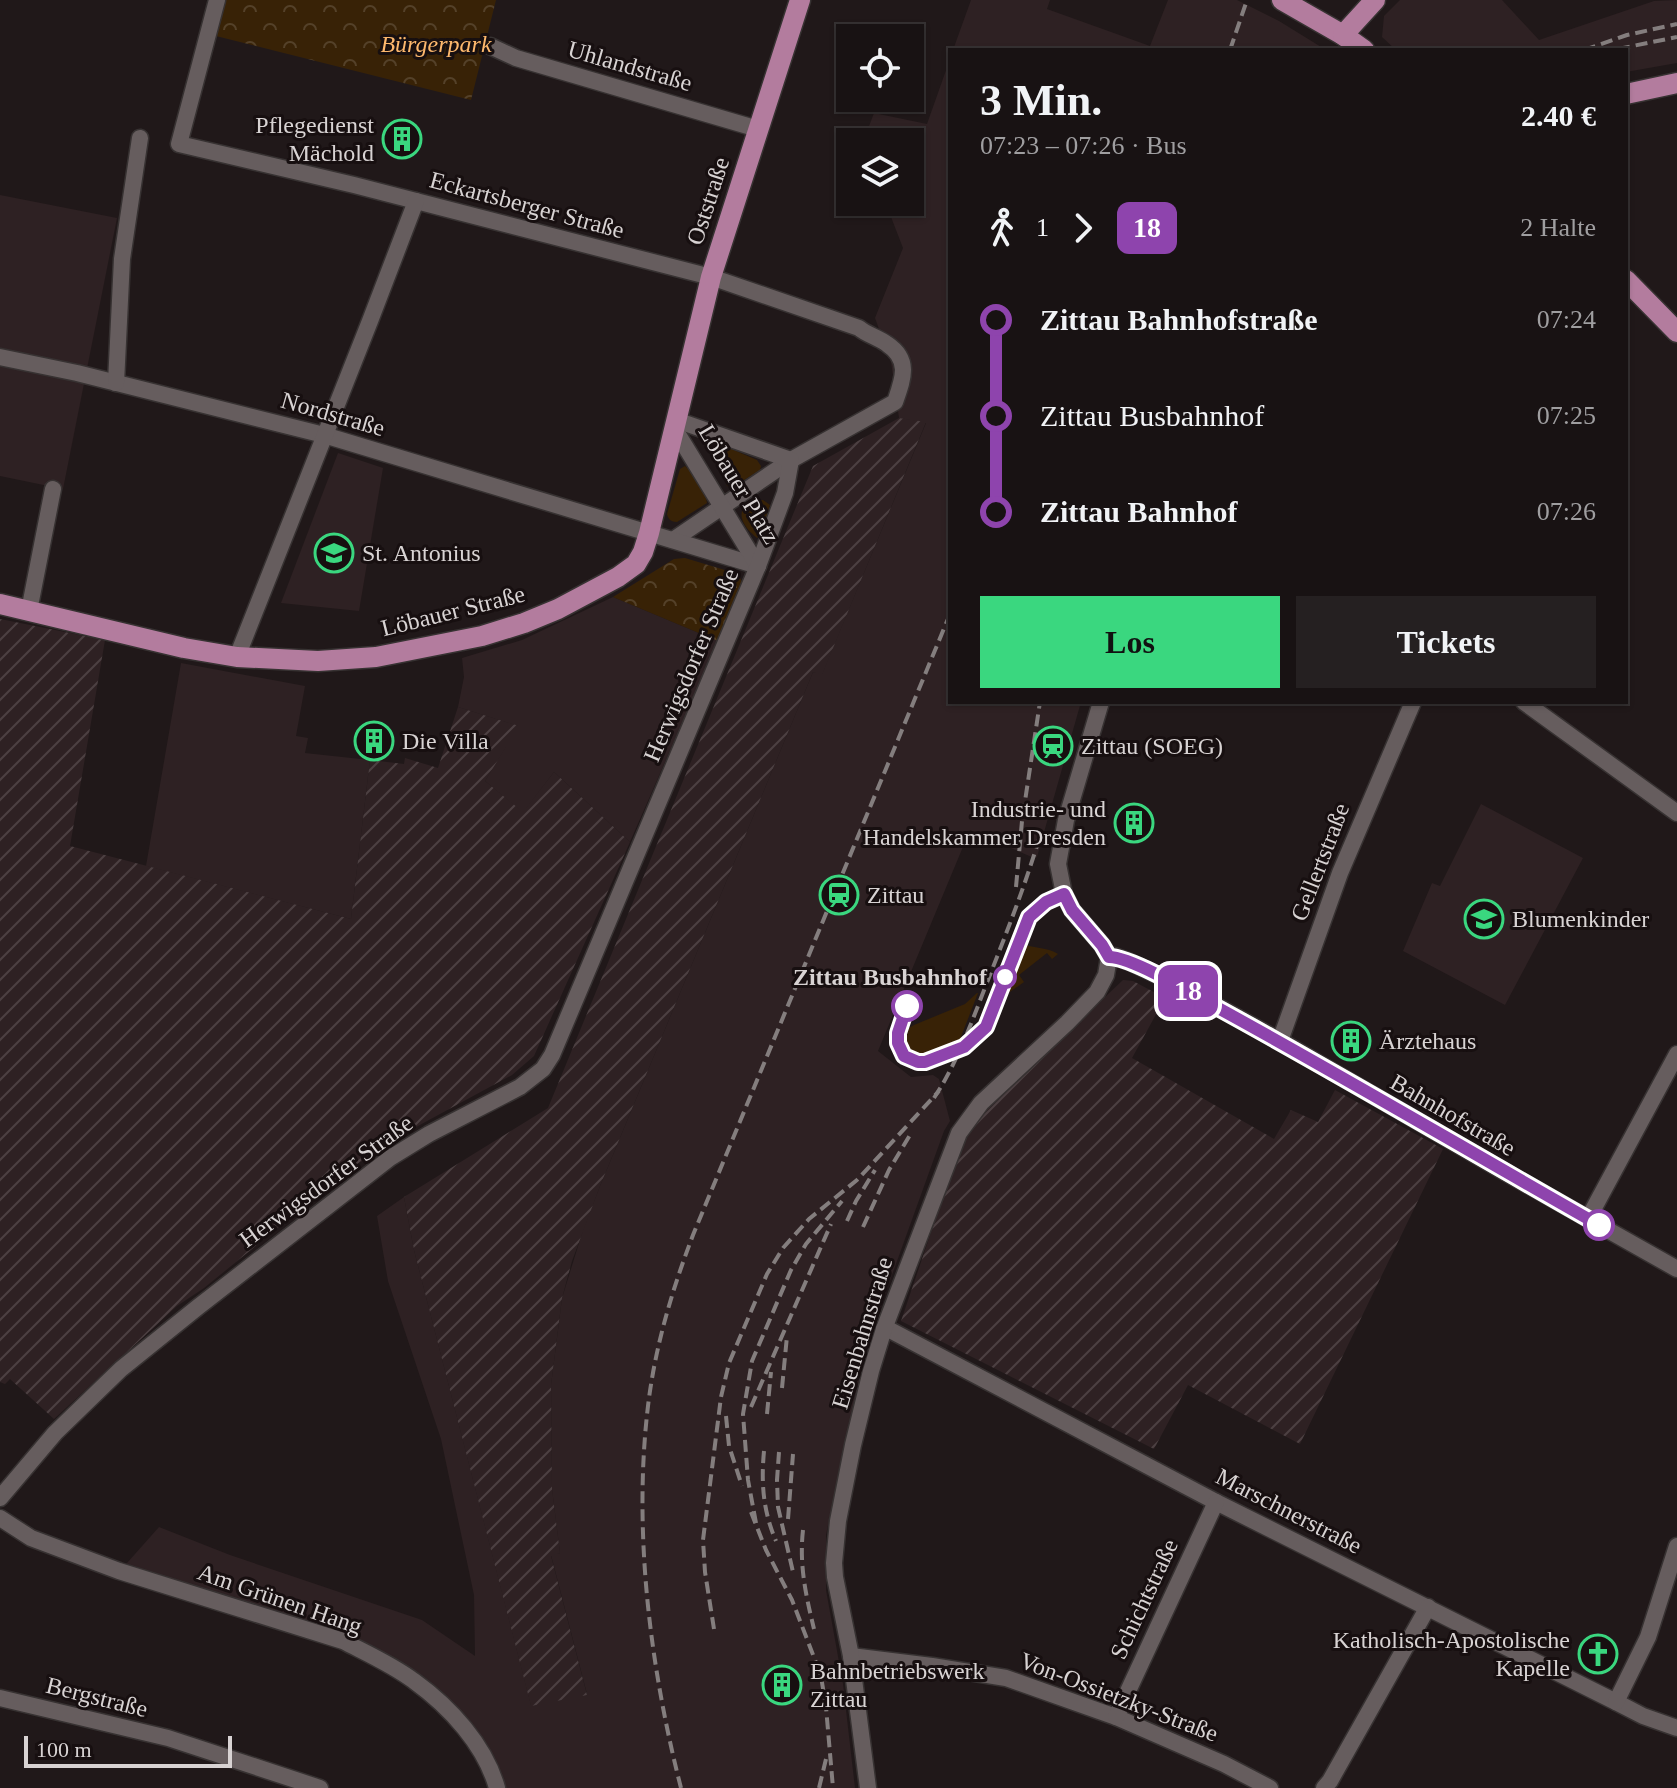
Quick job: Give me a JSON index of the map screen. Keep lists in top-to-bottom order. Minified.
{"streets":{"main road":["Oststraße","Löbauer Platz","Löbauer Straße"],"street":["Uhlandstraße","Eckartsberger Straße","Nordstraße","Herwigsdorfer Straße","Gellertstraße","Bahnhofstraße","Eisenbahnstraße","Marschnerstraße","Am Grünen Hang","Schichtstraße","Bergstraße","Von-Ossietzky-Straße"]},"crossings":[["Uhlandstraße","Oststraße"],["Oststraße","Eckartsberger Straße"],["Oststraße","Löbauer Platz"],["Eckartsberger Straße","Löbauer Platz"],["Nordstraße","Löbauer Platz"],["Nordstraße","Löbauer Straße"],["Löbauer Platz","Löbauer Straße"],["Löbauer Platz","Herwigsdorfer Straße"],["Gellertstraße","Bahnhofstraße"],["Bahnhofstraße","Eisenbahnstraße"],["Eisenbahnstraße","Marschnerstraße"],["Eisenbahnstraße","Von-Ossietzky-Straße"],["Marschnerstraße","Schichtstraße"],["Schichtstraße","Von-Ossietzky-Straße"]],"parks":["Bürgerpark"],"places":{"building":["Pflegedienst Mächold","Die Villa","Industrie- und Handelskammer Dresden","Ärztehaus","Bahnbetriebswerk Zittau"],"school or university":["St. Antonius","Blumenkinder"],"station":["Zittau (SOEG)","Zittau"],"other":["Zittau Busbahnhof"],"church":["Katholisch-Apostolische Kapelle"]},"lines":["bus line 18"],"scale_bar":"100 m","page":{"on_map":"18","heading":["3 Min.","07:23 – 07:26 · Bus","2.40 €"],"legs":["1","18","2 Halte"],"list":[{"name":"Zittau Bahnhofstraße","value":"07:24"},{"name":"Zittau Busbahnhof","value":"07:25"},{"name":"Zittau Bahnhof","value":"07:26"}],"buttons":["Los","Tickets"],"scale":"100 m"}}
